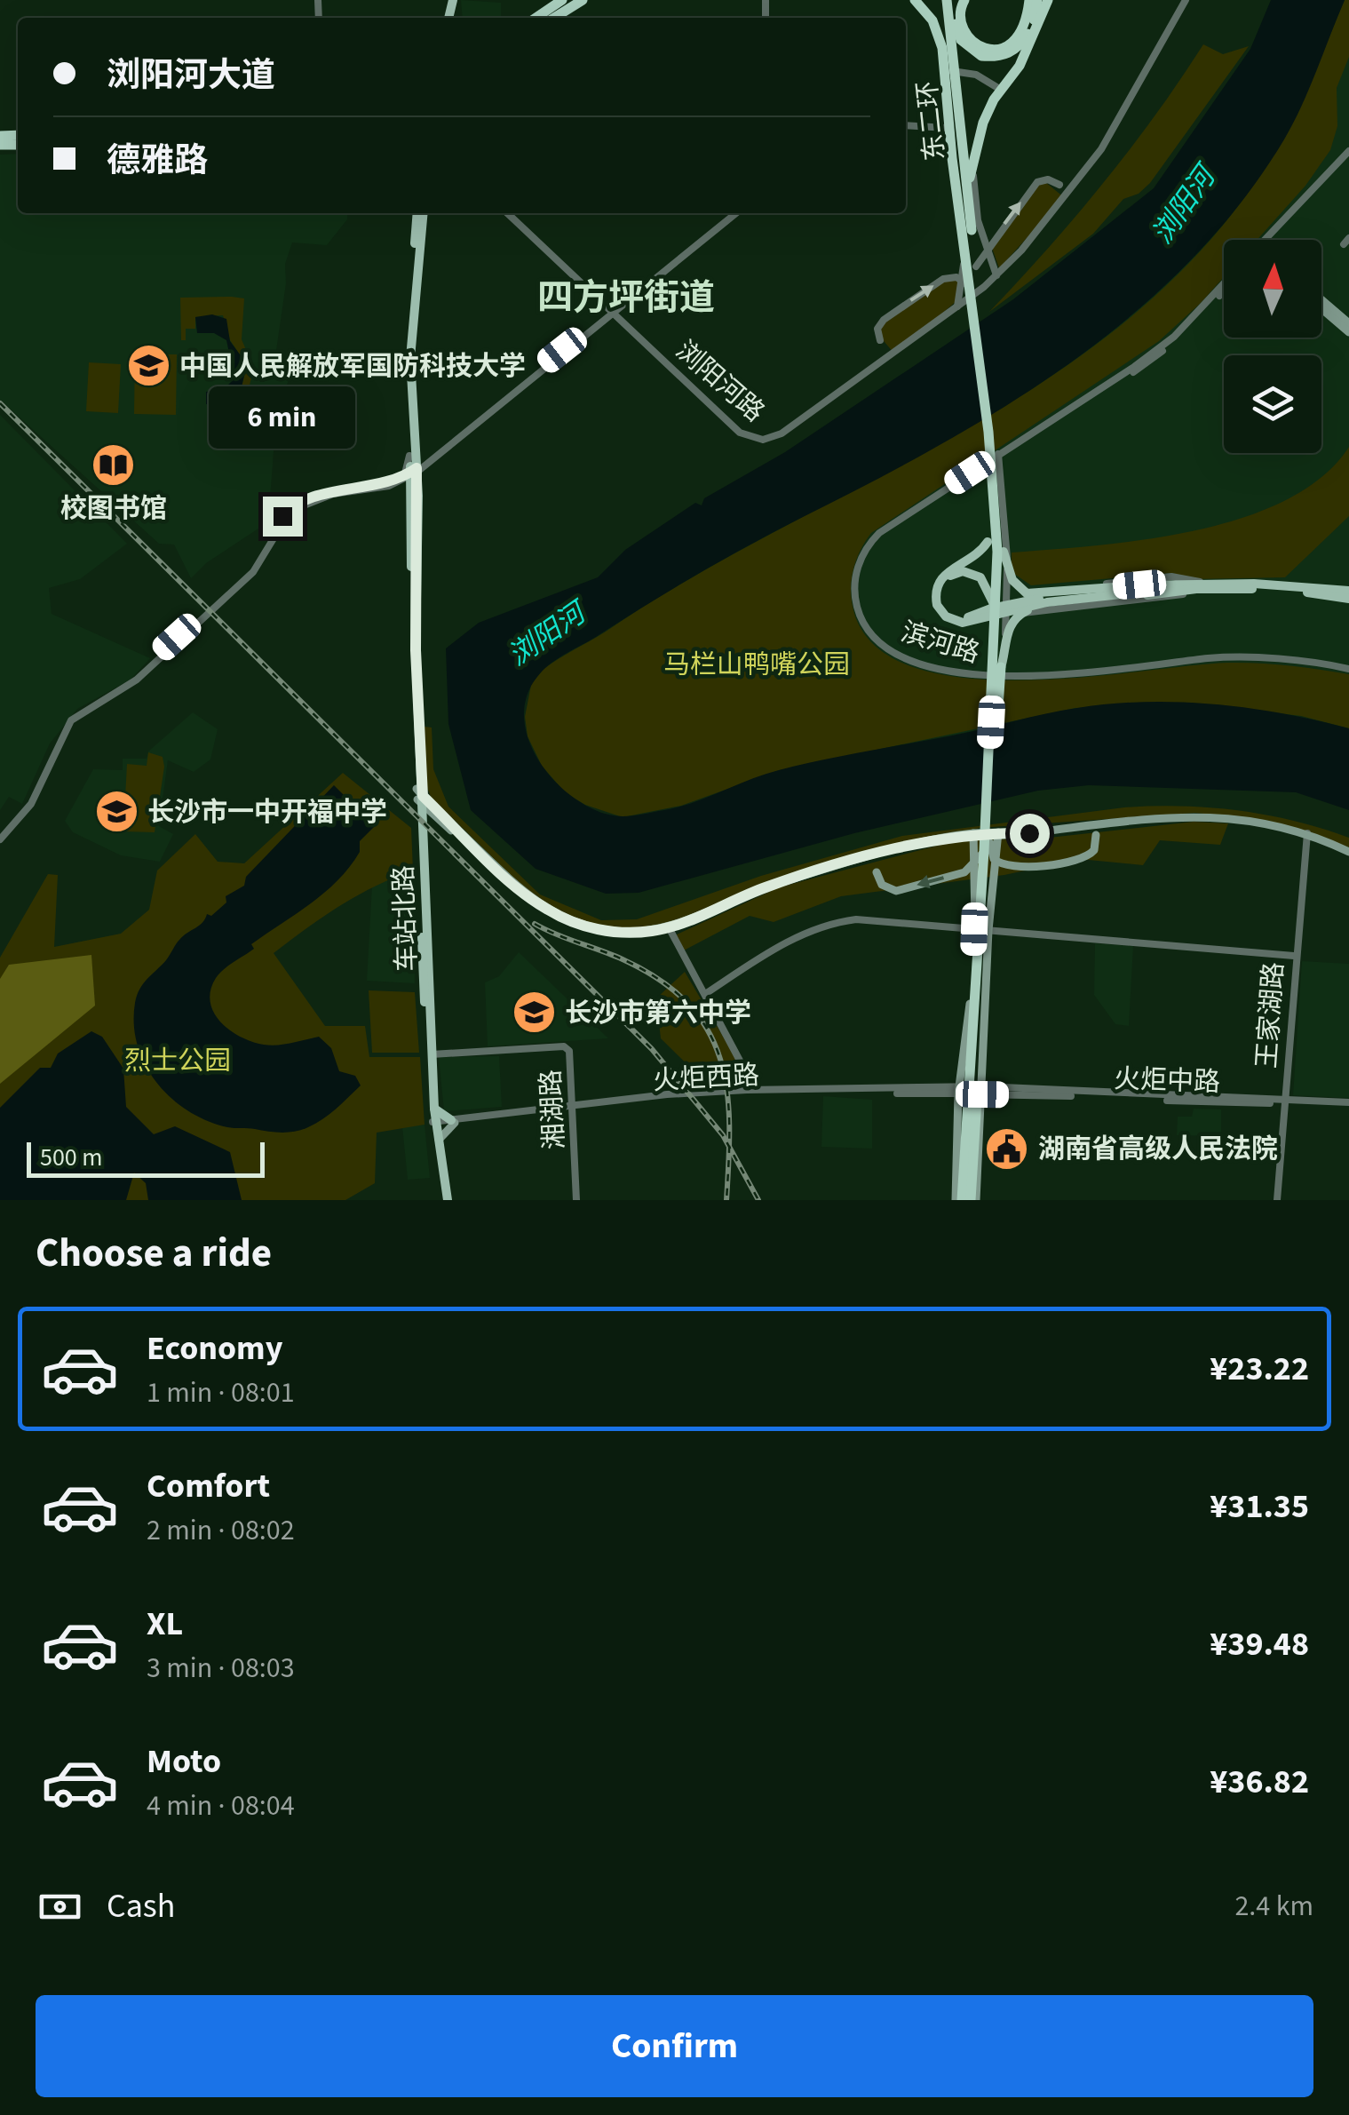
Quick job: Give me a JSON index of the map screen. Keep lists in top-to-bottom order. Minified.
{"streets":{"main road":["车站北路"],"street":["浏阳河路","滨河路","王家湖路","火炬西路","火炬中路","湘湖路"]},"crossings":[["车站北路","火炬西路"],["车站北路","湘湖路"],["王家湖路","火炬中路"],["火炬西路","火炬中路"],["火炬西路","湘湖路"]],"districts":["四方坪街道"],"water":["浏阳河"],"parks":["马栏山鸭嘴公园","烈士公园"],"places":{"school or university":["中国人民解放军国防科技大学","长沙市一中开福中学","长沙市第六中学"],"library":["校图书馆"],"public building":["湖南省高级人民法院"]},"scale_bar":"500 m","north":"top","page":{"banner":["浏阳河大道","德雅路"],"bubble":"6 min","scale":"500 m","heading":"Choose a ride","list":[{"name":"Economy","note":"1 min · 08:01","value":"¥23.22"},{"name":"Comfort","note":"2 min · 08:02","value":"¥31.35"},{"name":"XL","note":"3 min · 08:03","value":"¥39.48"},{"name":"Moto","note":"4 min · 08:04","value":"¥36.82"}],"pay":["Cash","2.4 km"],"buttons":"Confirm"}}
